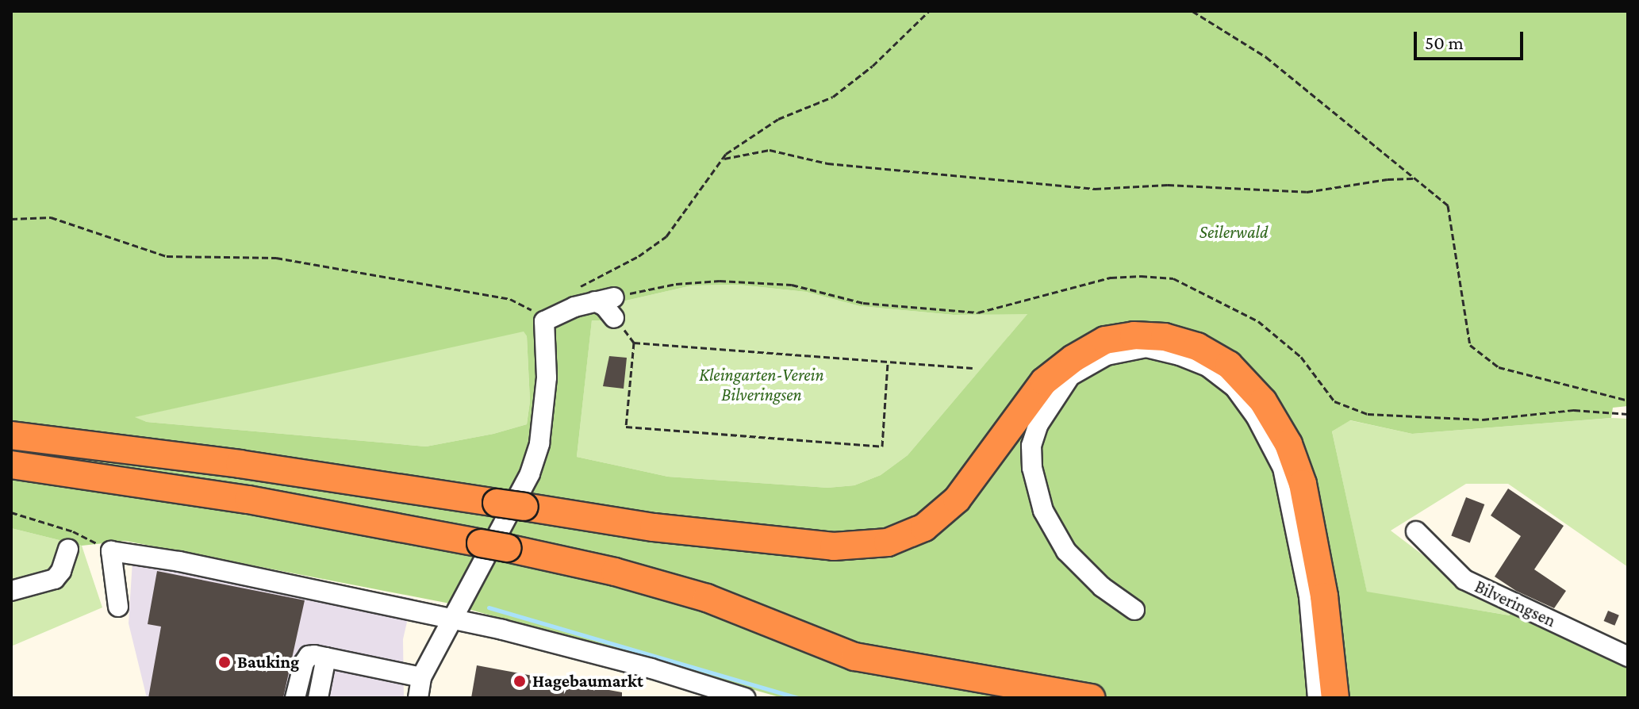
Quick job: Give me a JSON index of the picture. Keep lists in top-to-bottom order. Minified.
{"streets":{"street":["Bilveringsen"]},"parks":["Seilerwald","Kleingarten-Verein Bilveringsen"],"places":["Bauking","Hagebaumarkt"],"scale_bar":"50 m"}
